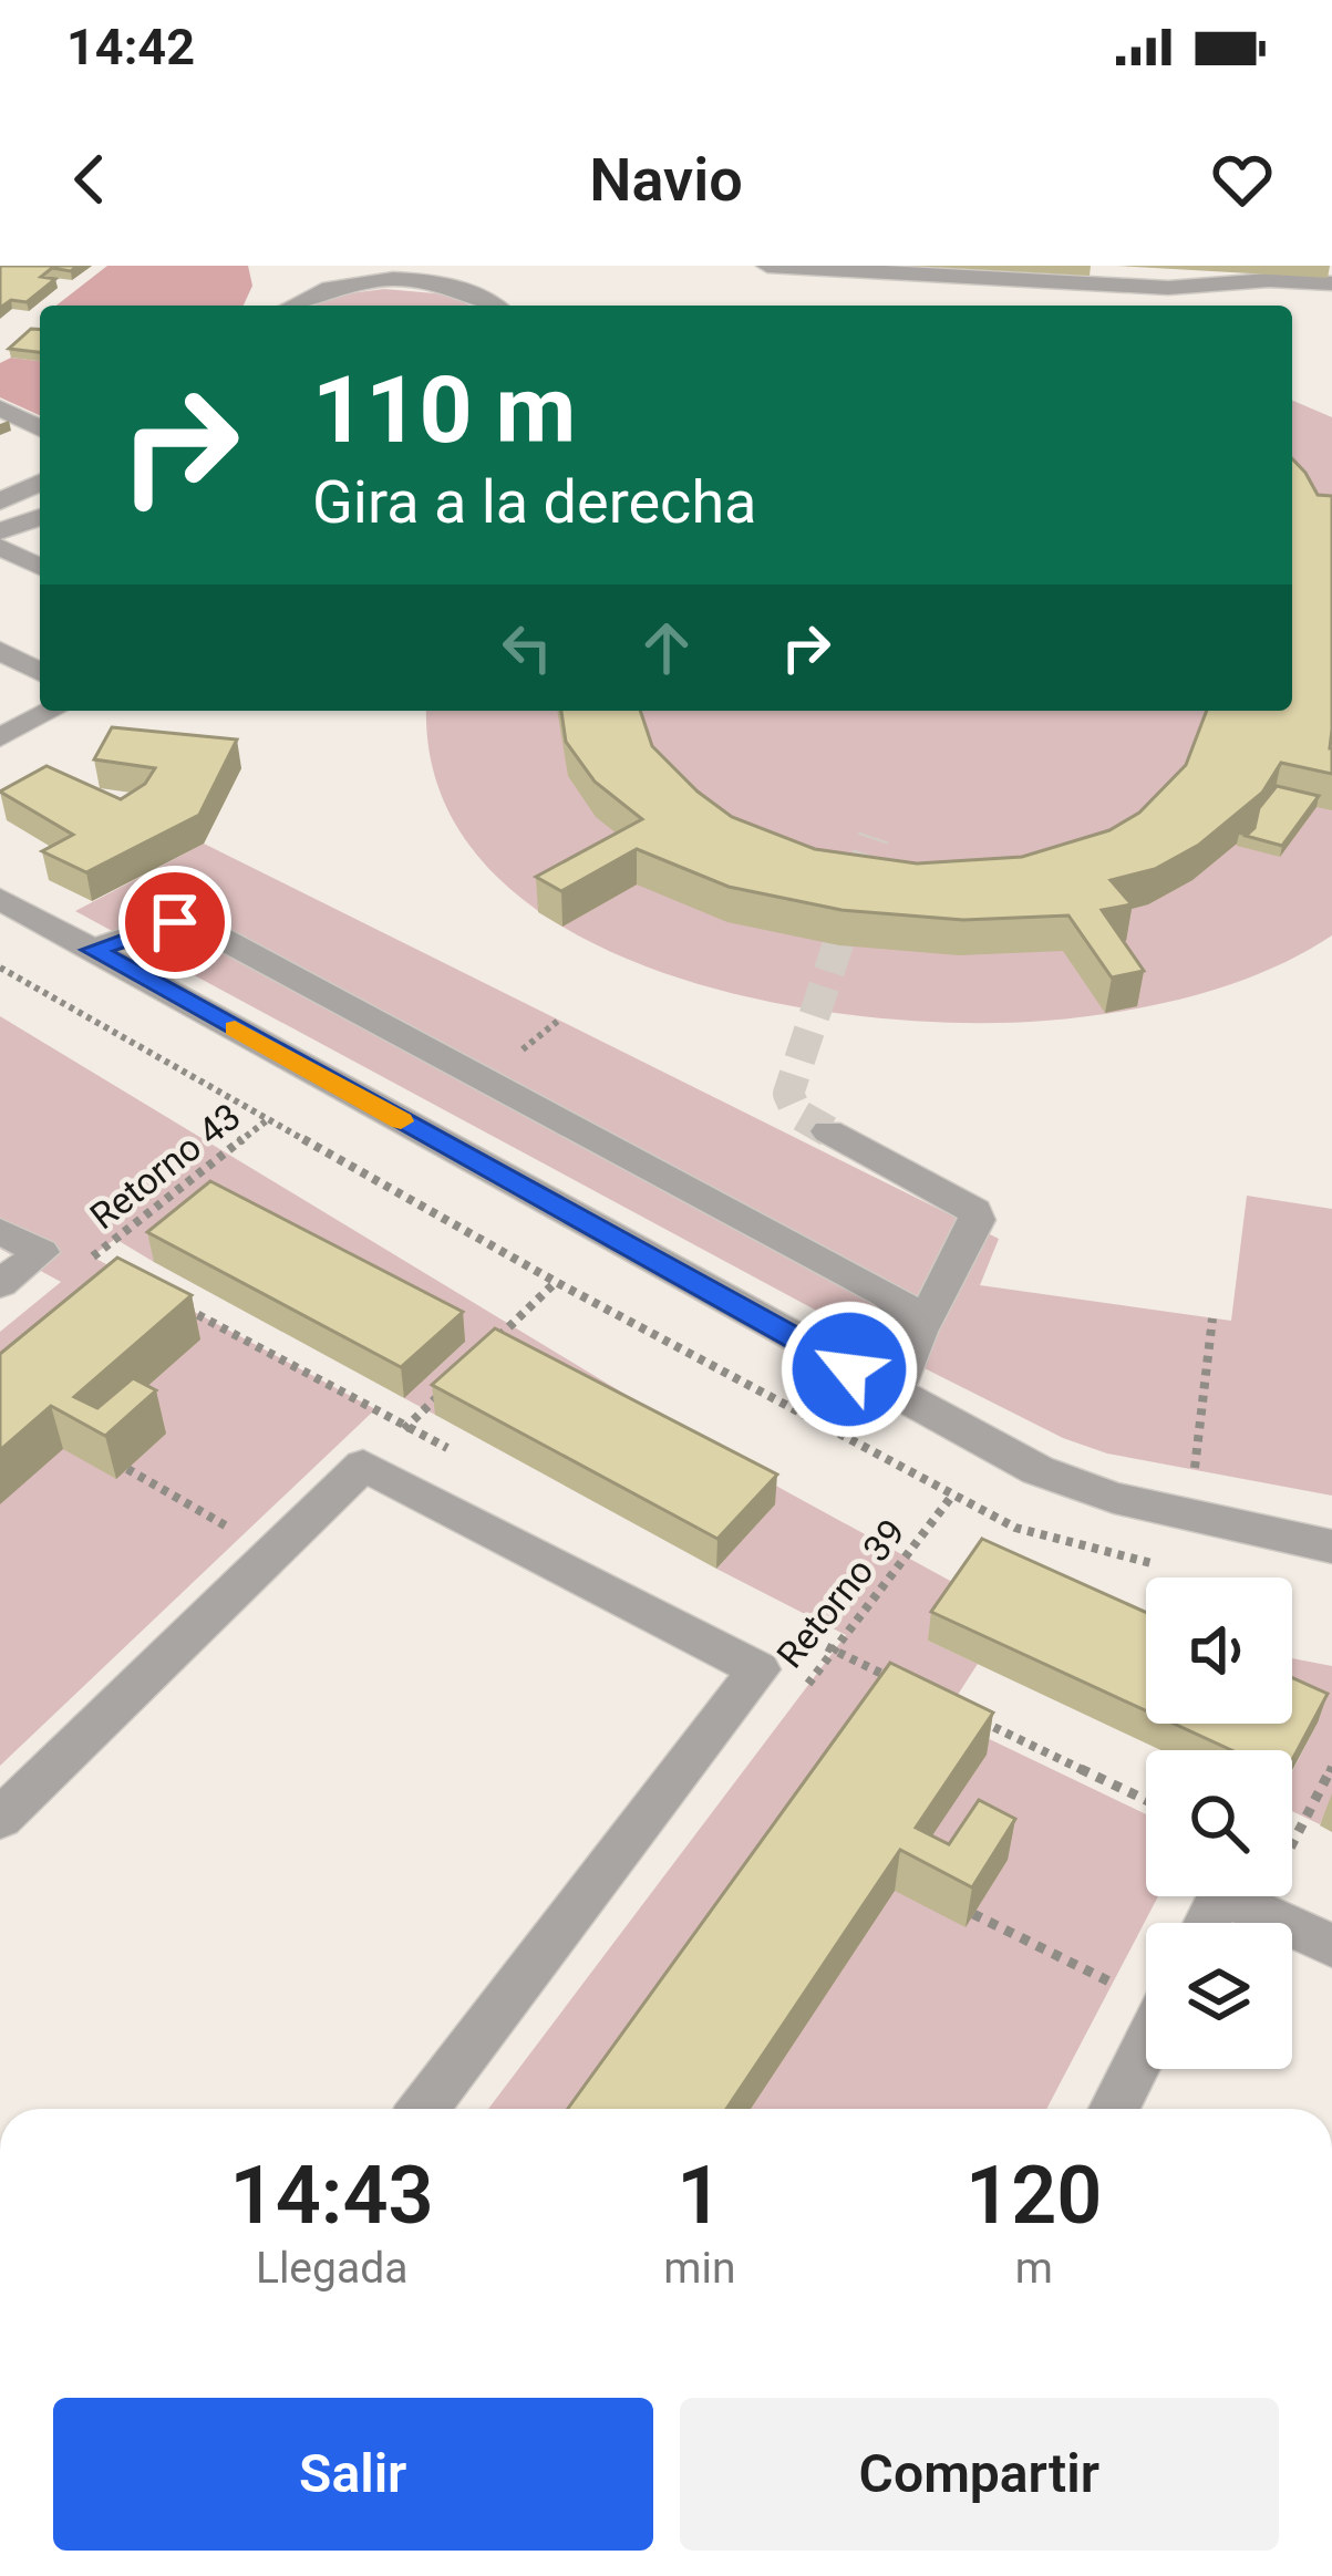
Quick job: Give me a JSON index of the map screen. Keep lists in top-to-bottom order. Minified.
{"streets":{"path":["Retorno 43","Retorno 39"]},"page":{"status":"14:42","header":"Navio","turn":["110 m","Gira a la derecha"],"eta":["14:43","Llegada","1","min","120","m"],"buttons":["Salir","Compartir"]}}
